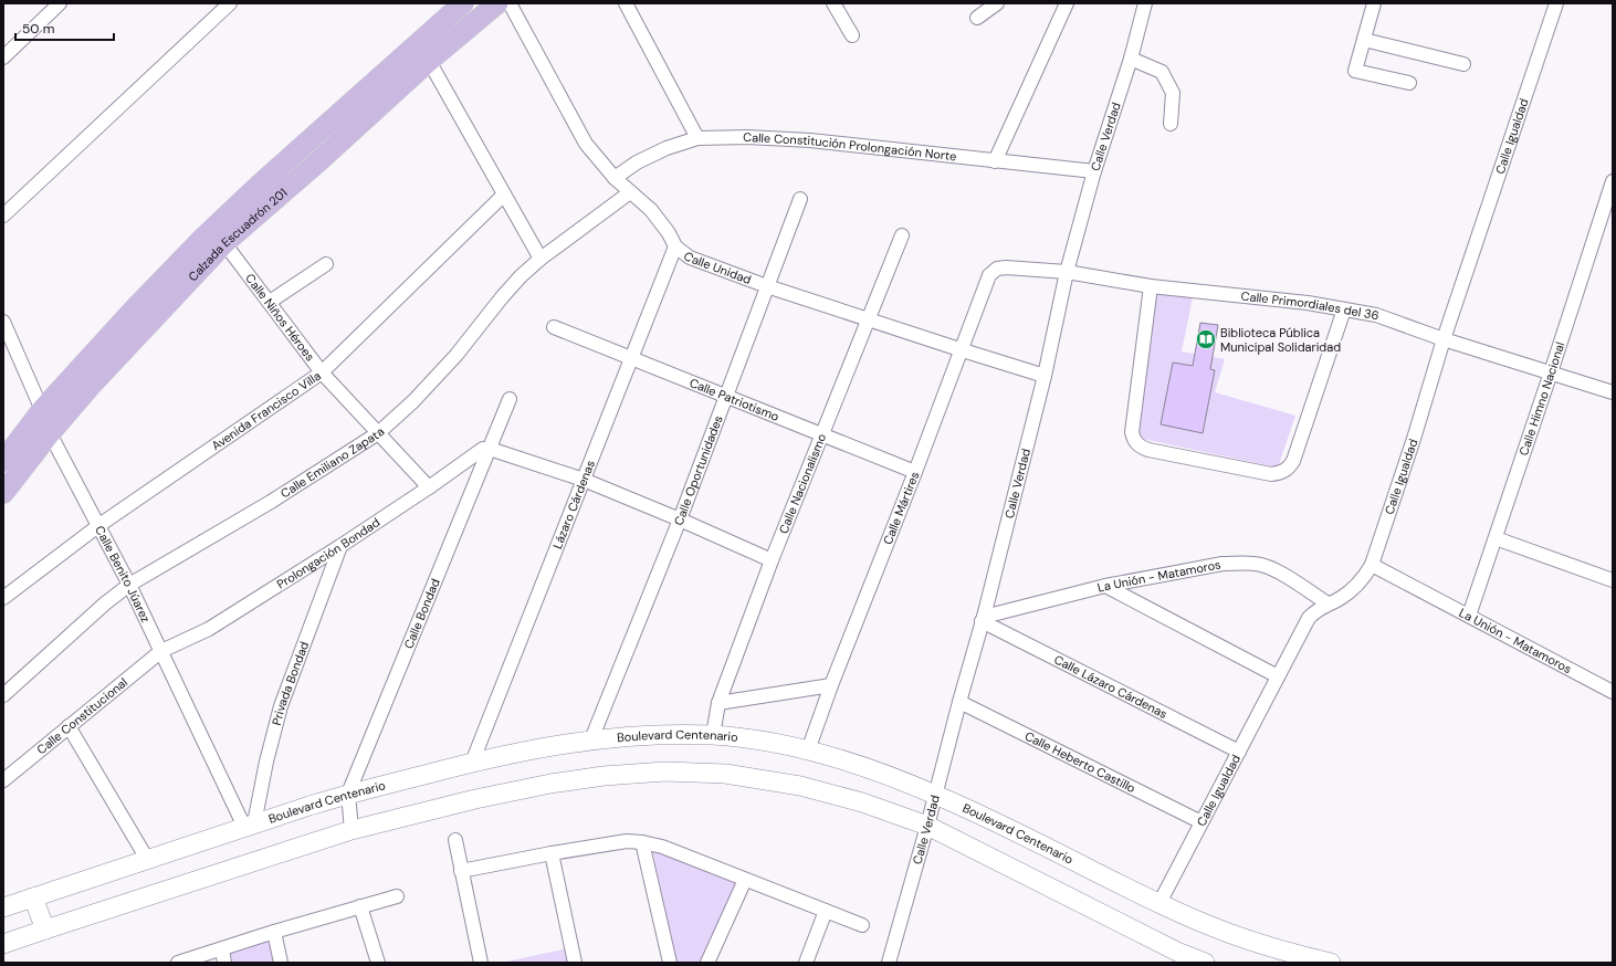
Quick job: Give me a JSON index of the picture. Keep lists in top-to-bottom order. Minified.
{"streets":{"main road":["Calzada Escuadrón 201","Boulevard Centenario"],"street":["Calle Verdad","Calle Igualdad","Calle Constitución Prolongación Norte","Calle Unidad","Calle Primordiales del 36","Calle Niños Héroes","Calle Patriotismo","Calle Himno Nacional","Avenida Francisco Villa","Calle Emiliano Zapata","Calle Oportunidades","Calle Nacionalismo","Lázaro Cárdenas","Calle Mártires","Prolongación Bondad","Calle Benito Júarez","La Unión - Matamoros","Calle Bondad","Privada Bondad","Calle Lázaro Cárdenas","Calle Constitucional","Calle Heberto Castillo"]},"crossings":[["Calle Verdad","Calle Constitución Prolongación Norte"],["Calle Verdad","Calle Unidad"],["Calle Verdad","Calle Primordiales del 36"],["Calle Verdad","La Unión - Matamoros"],["Calle Verdad","Calle Lázaro Cárdenas"],["Calle Verdad","Boulevard Centenario"],["Calle Verdad","Calle Heberto Castillo"],["Calle Igualdad","Calle Primordiales del 36"],["Calle Igualdad","La Unión - Matamoros"],["Calle Igualdad","Calle Lázaro Cárdenas"],["Calle Igualdad","Boulevard Centenario"],["Calle Igualdad","Calle Heberto Castillo"],["Calle Constitución Prolongación Norte","Calle Unidad"],["Calzada Escuadrón 201","Calle Niños Héroes"],["Calzada Escuadrón 201","Calle Benito Júarez"],["Calle Unidad","Calle Emiliano Zapata"],["Calle Unidad","Calle Oportunidades"],["Calle Unidad","Calle Nacionalismo"],["Calle Unidad","Lázaro Cárdenas"],["Calle Unidad","Calle Mártires"],["Calle Primordiales del 36","Calle Himno Nacional"],["Calle Primordiales del 36","Calle Mártires"],["Calle Niños Héroes","Avenida Francisco Villa"],["Calle Niños Héroes","Calle Emiliano Zapata"],["Calle Niños Héroes","Prolongación Bondad"],["Calle Patriotismo","Calle Oportunidades"],["Calle Patriotismo","Calle Nacionalismo"],["Calle Patriotismo","Lázaro Cárdenas"],["Calle Patriotismo","Calle Mártires"],["Calle Himno Nacional","La Unión - Matamoros"],["Avenida Francisco Villa","Calle Benito Júarez"],["Calle Emiliano Zapata","Calle Benito Júarez"],["Calle Oportunidades","Boulevard Centenario"],["Calle Nacionalismo","Boulevard Centenario"],["Lázaro Cárdenas","Boulevard Centenario"],["Calle Mártires","Boulevard Centenario"],["Prolongación Bondad","Calle Benito Júarez"],["Prolongación Bondad","Calle Bondad"],["Prolongación Bondad","Privada Bondad"],["Prolongación Bondad","Calle Constitucional"],["Calle Benito Júarez","Privada Bondad"],["Calle Benito Júarez","Calle Constitucional"],["Calle Benito Júarez","Boulevard Centenario"],["La Unión - Matamoros","Calle Lázaro Cárdenas"],["Calle Bondad","Boulevard Centenario"],["Privada Bondad","Boulevard Centenario"]],"places":{"library":["Biblioteca Pública Municipal Solidaridad"]},"scale_bar":"50 m"}
